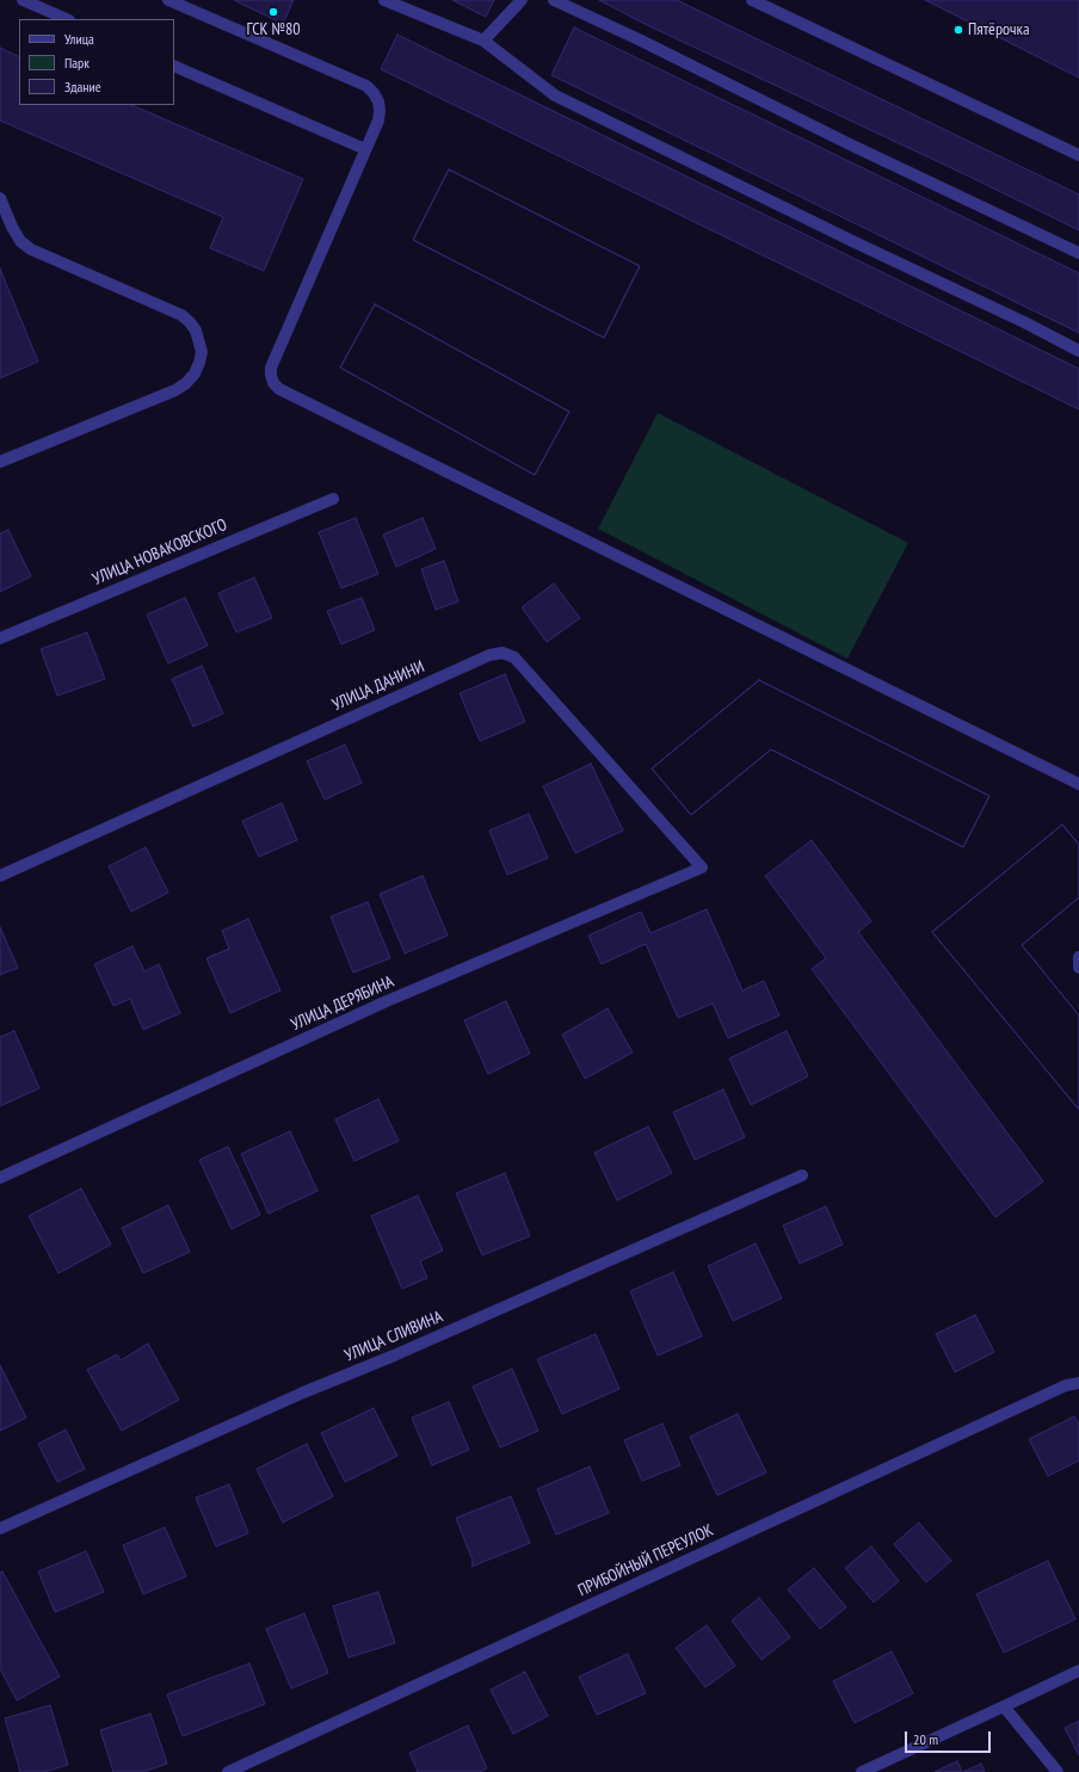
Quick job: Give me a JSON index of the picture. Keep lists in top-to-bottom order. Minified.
{"streets":{"street":["УЛИЦА НОВАКОВСКОГО","УЛИЦА ДАНИНИ","УЛИЦА ДЕРЯБИНА","УЛИЦА СЛИВИНА","ПРИБОЙНЫЙ ПЕРЕУЛОК"]},"crossings":[["УЛИЦА ДАНИНИ","УЛИЦА ДЕРЯБИНА"]],"places":["ГСК №80","Пятёрочка"],"legend":["Улица","Парк","Здание"],"scale_bar":"20 m"}
